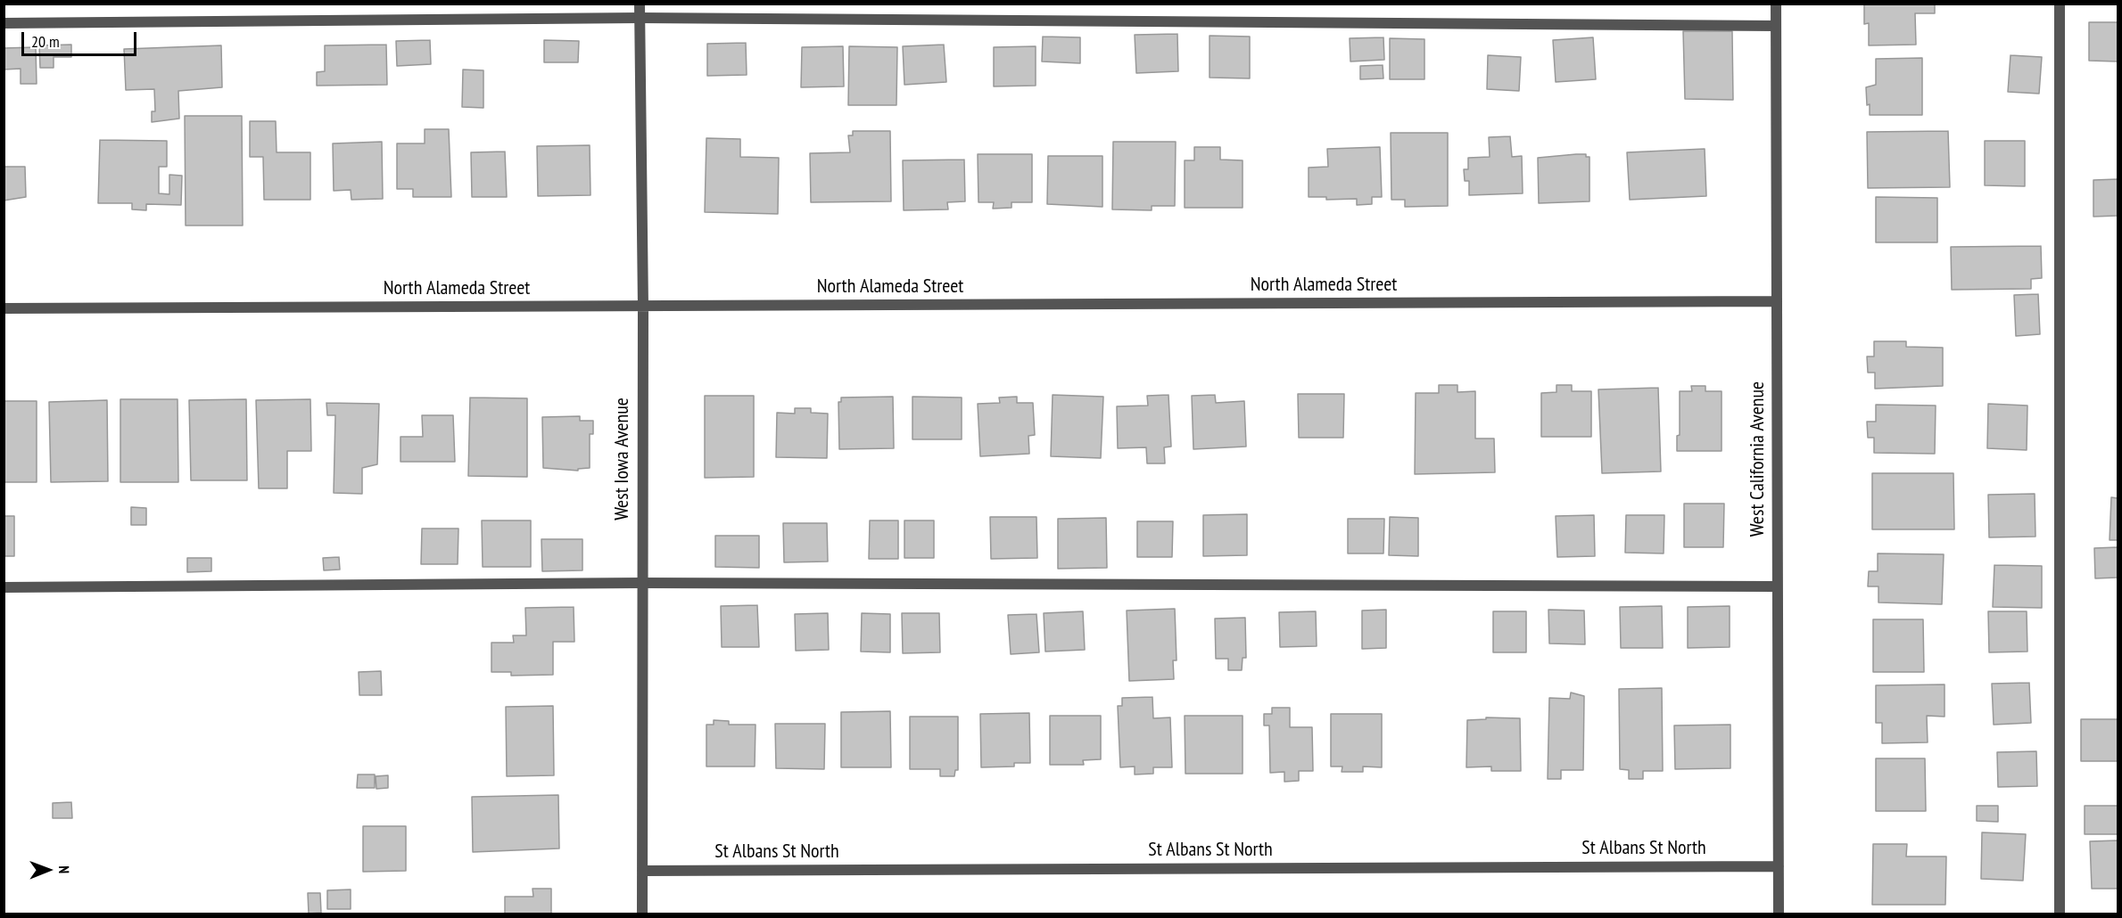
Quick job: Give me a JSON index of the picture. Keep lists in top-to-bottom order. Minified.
{"streets":{"street":["North Alameda Street","West Iowa Avenue","West California Avenue","St Albans St North"]},"crossings":[["North Alameda Street","West Iowa Avenue"],["North Alameda Street","West California Avenue"],["West Iowa Avenue","St Albans St North"],["West California Avenue","St Albans St North"]],"scale_bar":"20 m","north":"right"}
